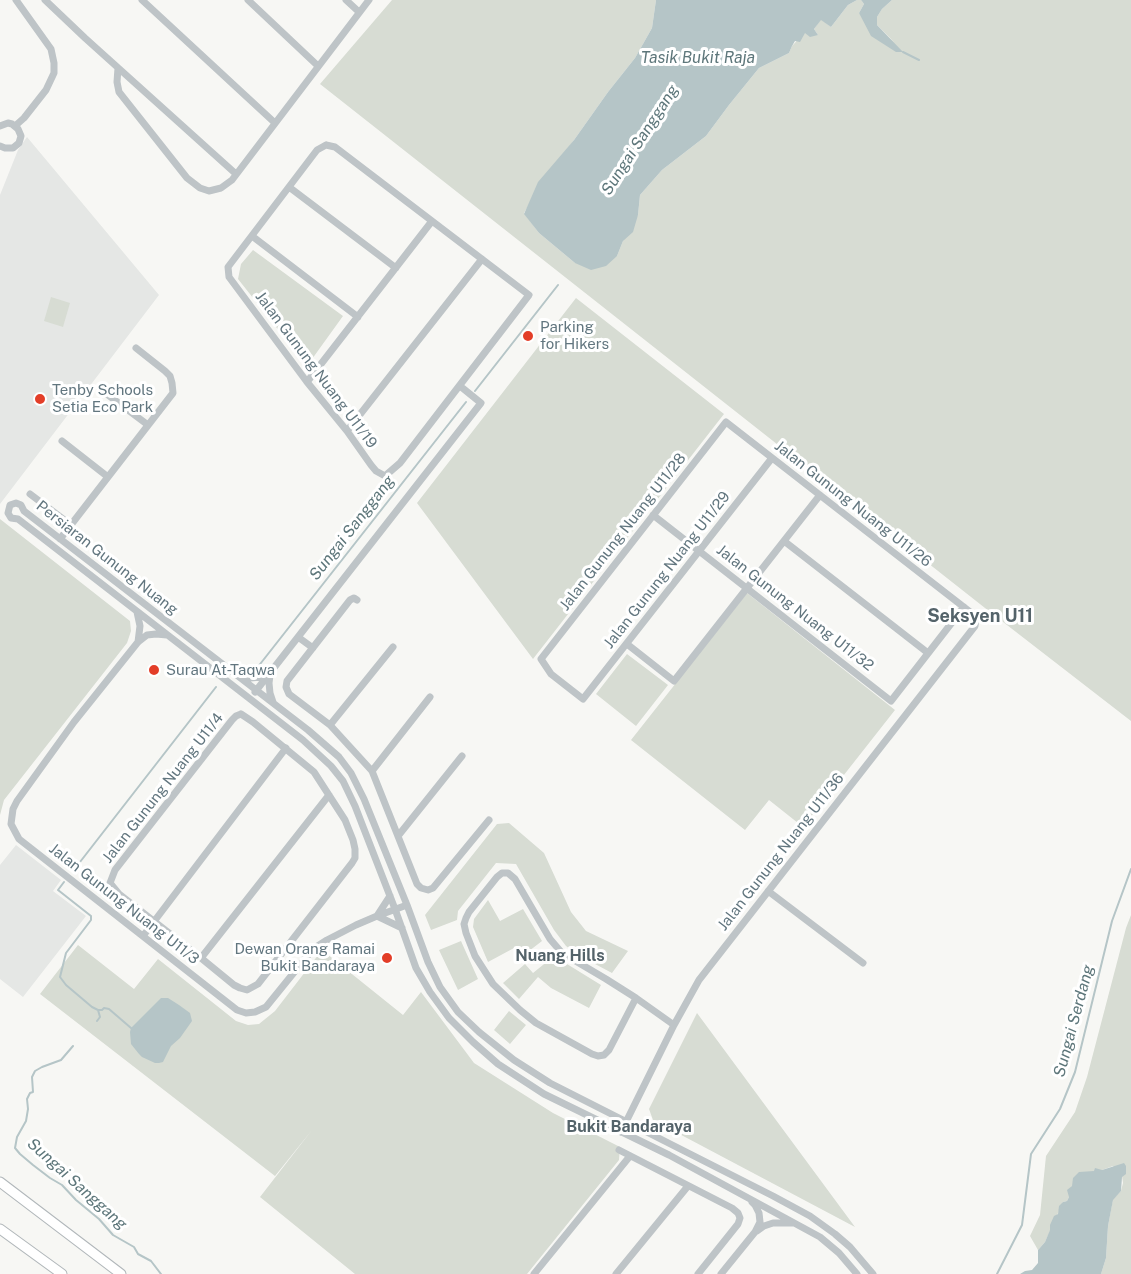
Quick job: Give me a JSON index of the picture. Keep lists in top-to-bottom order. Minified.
{"streets":{"street":["Jalan Gunung Nuang U11/19","Jalan Gunung Nuang U11/26","Jalan Gunung Nuang U11/28","Persiaran Gunung Nuang","Jalan Gunung Nuang U11/29","Jalan Gunung Nuang U11/32","Jalan Gunung Nuang U11/4","Jalan Gunung Nuang U11/36","Jalan Gunung Nuang U11/3"]},"crossings":[["Jalan Gunung Nuang U11/26","Jalan Gunung Nuang U11/28"],["Jalan Gunung Nuang U11/26","Jalan Gunung Nuang U11/29"],["Jalan Gunung Nuang U11/26","Jalan Gunung Nuang U11/36"],["Jalan Gunung Nuang U11/28","Jalan Gunung Nuang U11/29"],["Jalan Gunung Nuang U11/28","Jalan Gunung Nuang U11/32"],["Persiaran Gunung Nuang","Jalan Gunung Nuang U11/36"],["Persiaran Gunung Nuang","Jalan Gunung Nuang U11/3"],["Jalan Gunung Nuang U11/29","Jalan Gunung Nuang U11/32"]],"districts":["Seksyen U11","Nuang Hills","Bukit Bandaraya"],"water":["Tasik Bukit Raja","Sungai Sanggang","Sungai Serdang"],"places":["Parking for Hikers","Tenby Schools Setia Eco Park","Surau At-Taqwa","Dewan Orang Ramai Bukit Bandaraya"]}
